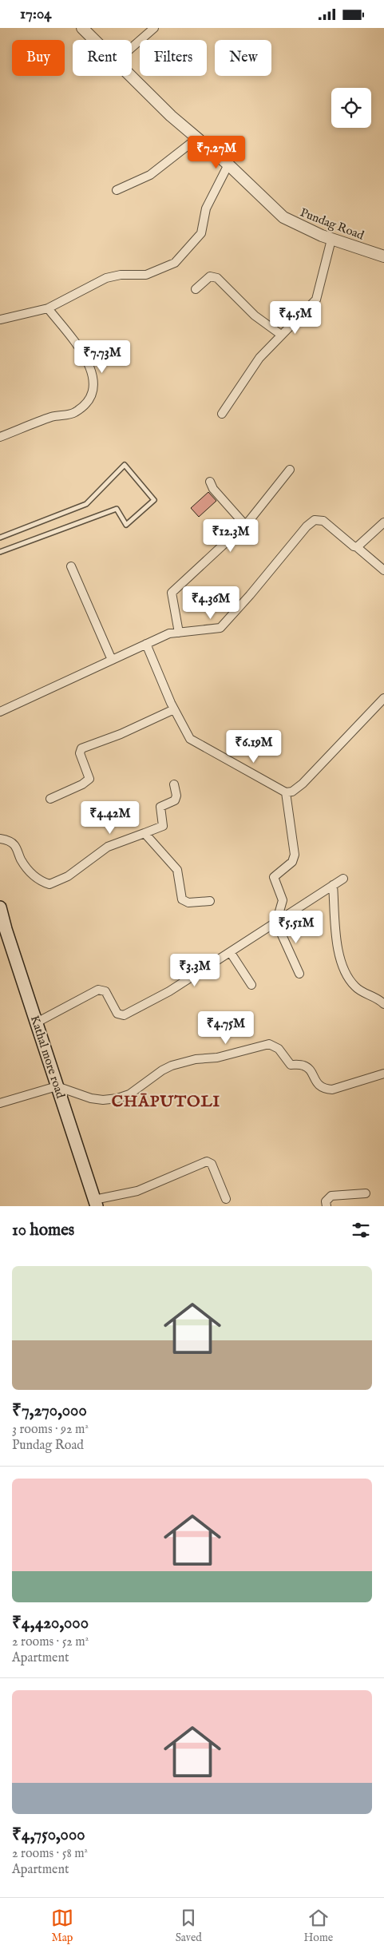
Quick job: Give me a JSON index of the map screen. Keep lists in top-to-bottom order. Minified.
{"streets":{"main road":["Kathal more road"],"street":["Pundag Road"]},"districts":["CHĀPUTOLI"],"page":{"status":"17:04","chip":["Buy","Rent","Filters","New"],"price":["₹7.27M","₹4.5M","₹7.73M","₹12.3M","₹4.36M","₹6.19M","₹4.42M","₹5.51M","₹3.3M","₹4.75M"],"heading":"10 homes","list":[{"name":"₹7,270,000","note":"3 rooms · 92 m² · Pundag Road"},{"name":"₹4,420,000","note":"2 rooms · 52 m² · Apartment"},{"name":"₹4,750,000","note":"2 rooms · 58 m² · Apartment"}],"tabs":["Map","Saved","Home"]}}
